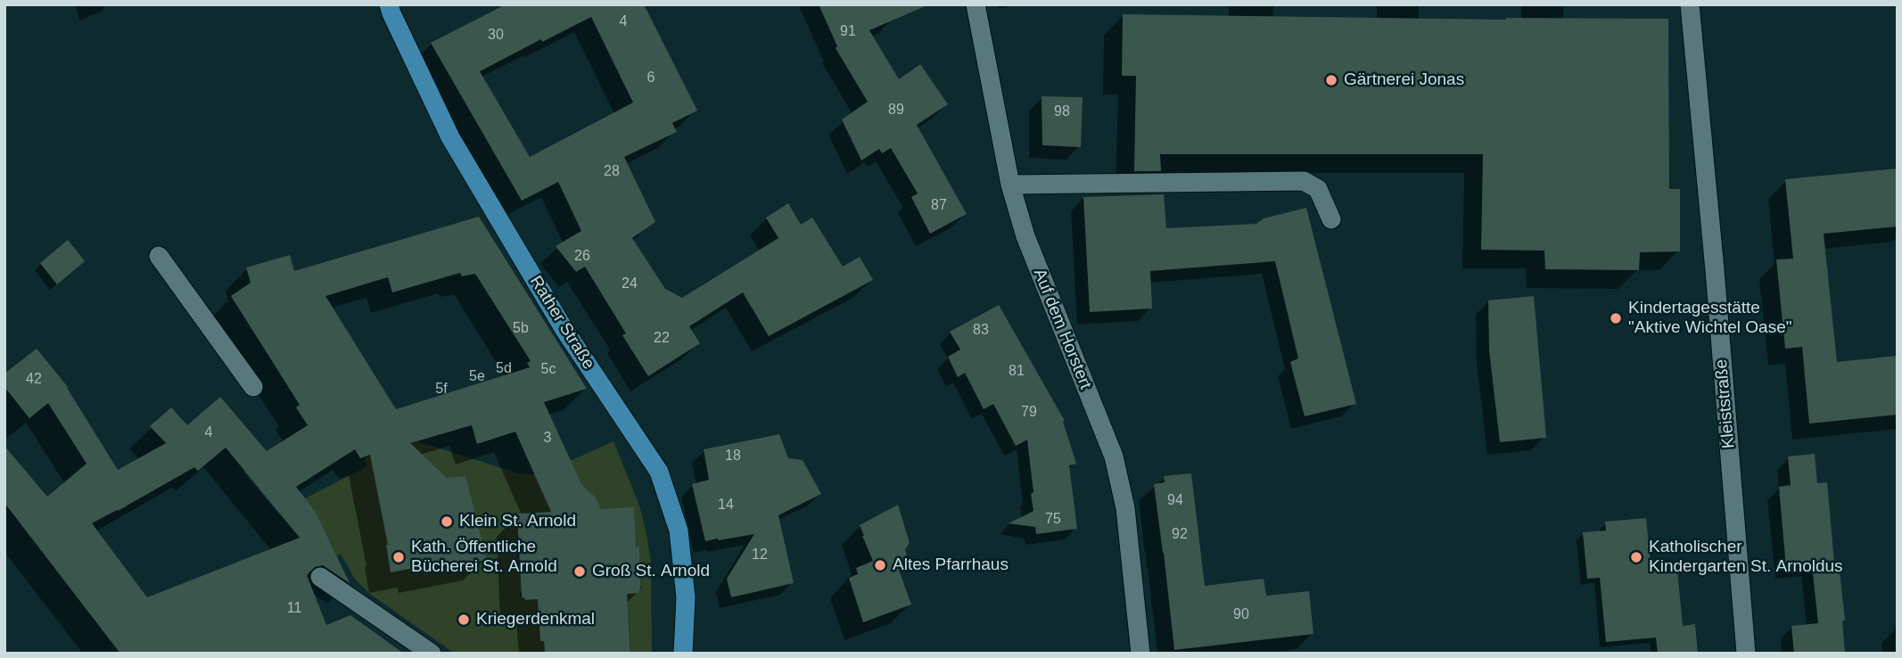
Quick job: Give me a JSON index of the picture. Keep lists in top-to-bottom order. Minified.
{"streets":{"main road":["Rather Straße"],"street":["Auf dem Horstert","Kleiststraße"]},"places":["Gärtnerei Jonas","Kindertagesstätte \"Aktive Wichtel Oase\"","Klein St. Arnold","Kath. Öffentliche Bücherei St. Arnold","Katholischer Kindergarten St. Arnoldus","Altes Pfarrhaus","Groß St. Arnold","Kriegerdenkmal"],"house_numbers":["4","91","30","6","89","98","28","87","26","24","5b","83","22","5d","5c","81","5e","42","5f","79","4","3","18","94","14","75","92","12","11","90"]}
